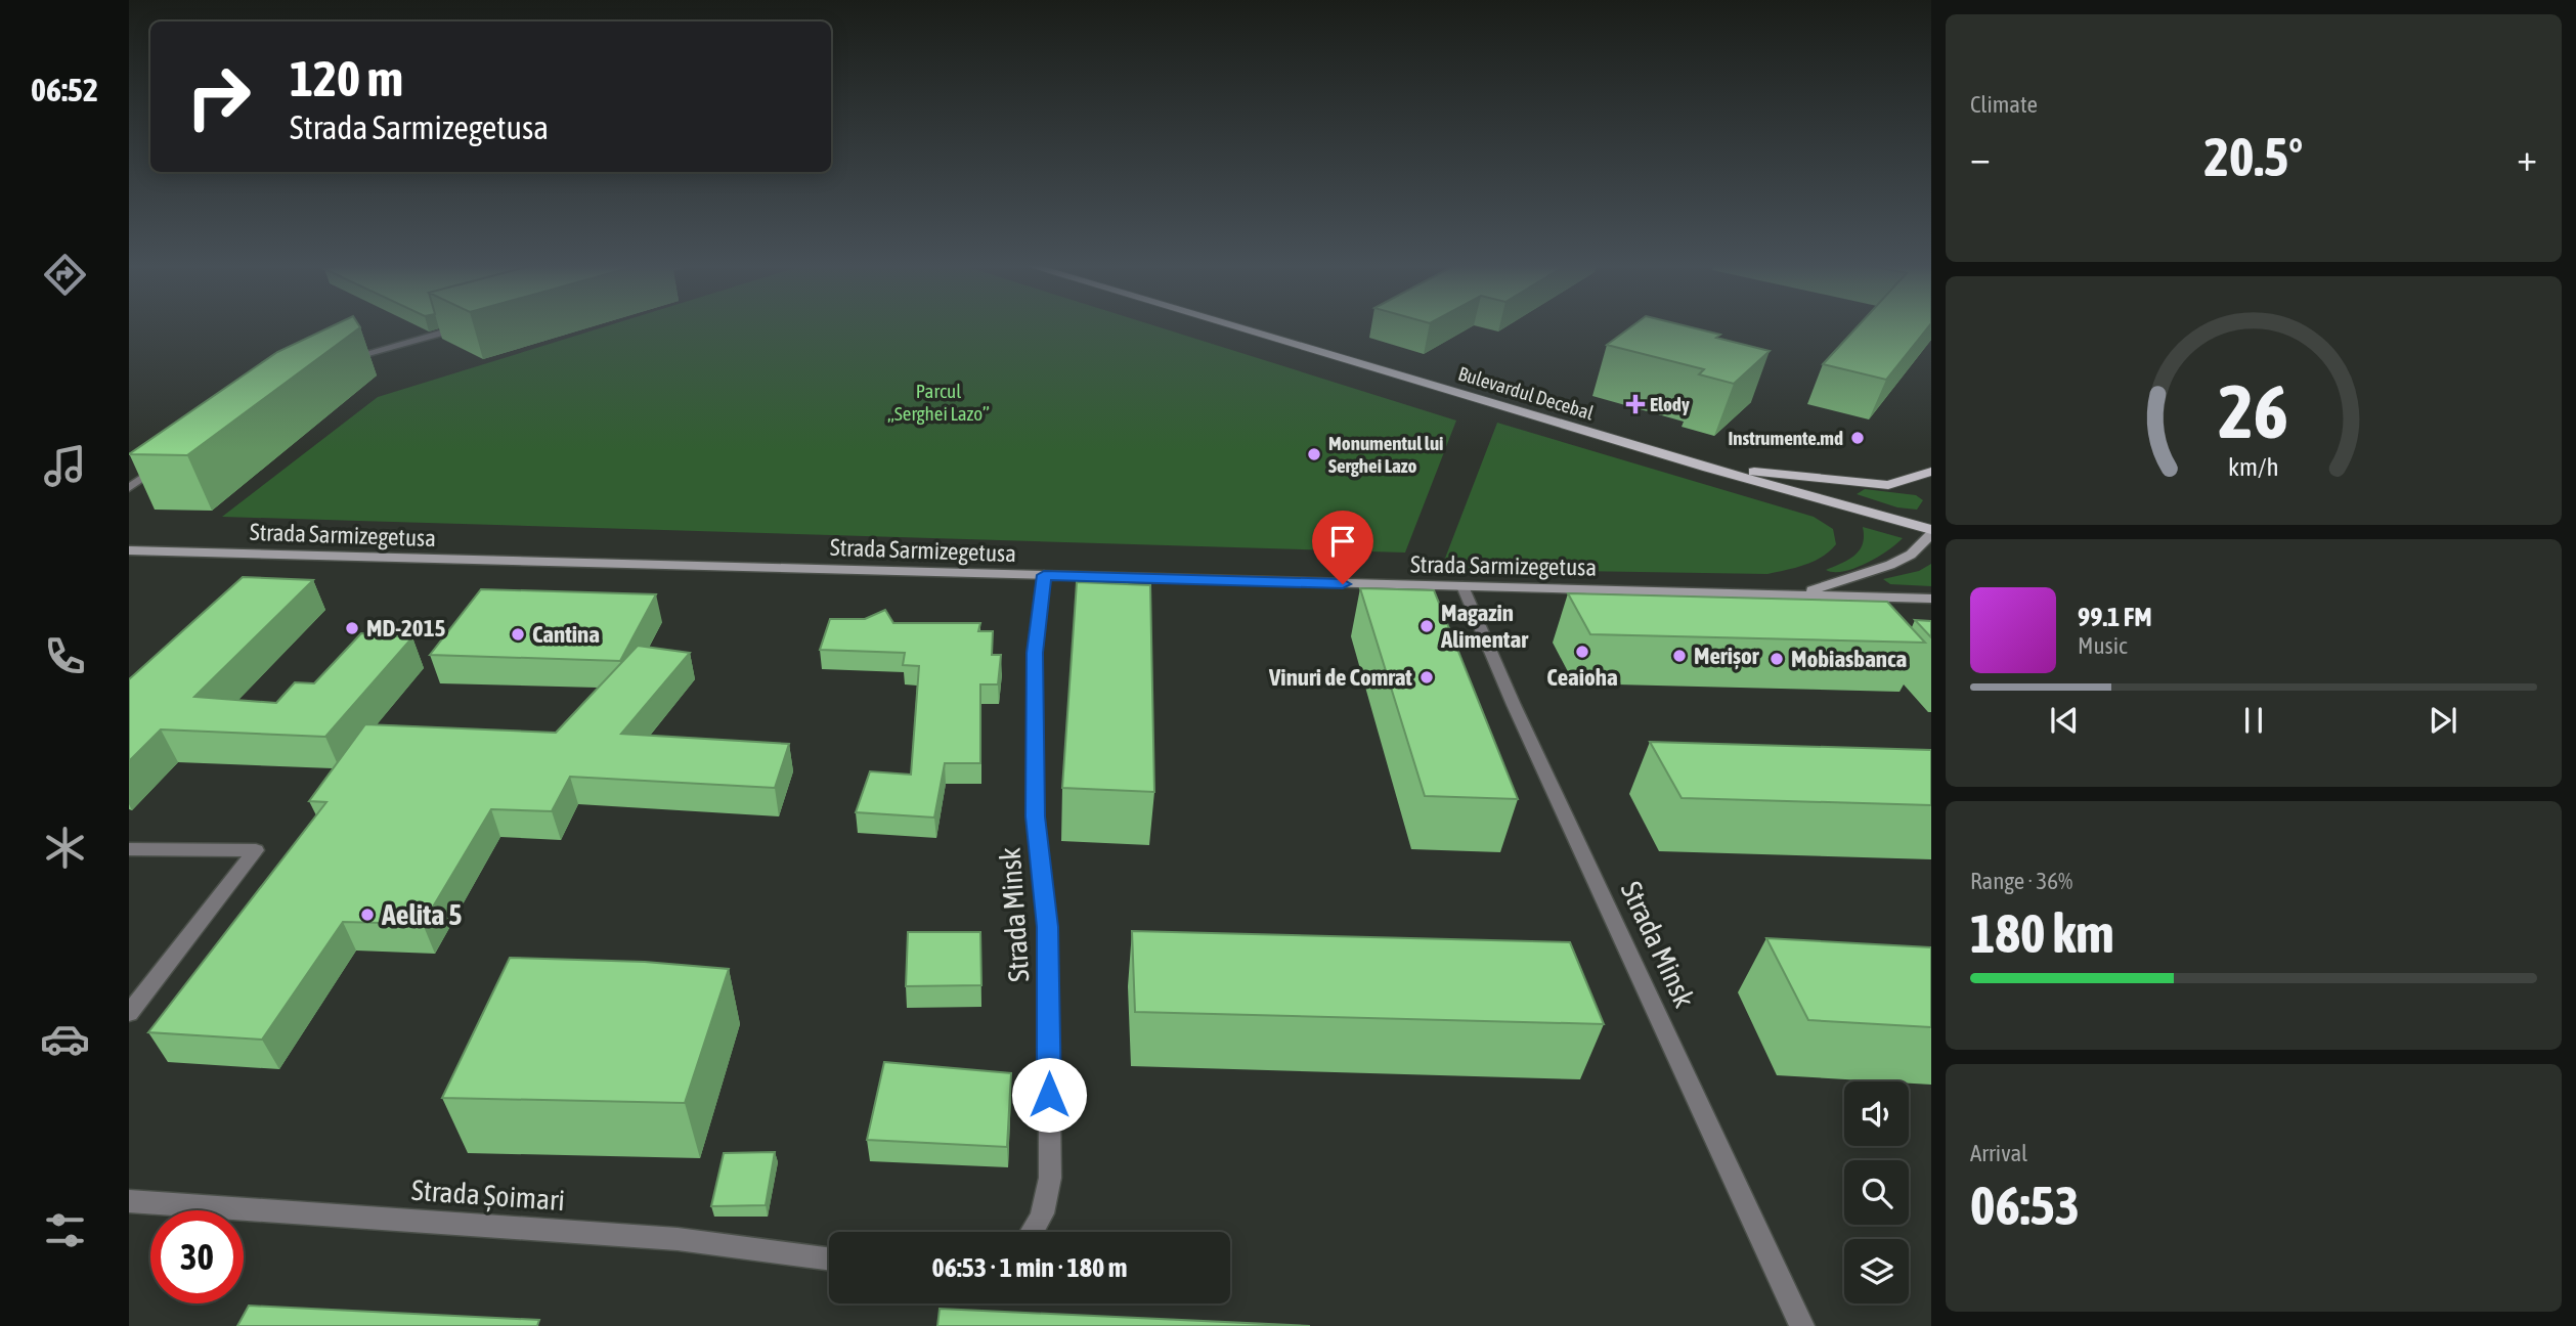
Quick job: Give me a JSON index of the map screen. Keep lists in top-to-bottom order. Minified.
{"streets":{"main road":["Bulevardul Decebal","Strada Sarmizegetusa"],"street":["Strada Minsk","Strada Șoimari"]},"crossings":[["Strada Sarmizegetusa","Strada Minsk"]],"parks":["Parcul „Serghei Lazo”"],"places":{"health":["Elody"],"other":["Instrumente.md","Monumentul lui Serghei Lazo","Magazin Alimentar","MD-2015","Cantina","Ceaioha","Merișor","Mobiasbanca","Vinuri de Comrat","Aelita 5"]},"page":{"tabs":"06:52","tile":["Climate",["Range · 36%","180 km"],["Arrival","06:53"]],"turn":["120 m","Strada Sarmizegetusa"],"heat":["−","20.5°","+"],"song":["99.1 FM","Music"],"limit":"30","trip":"06:53 · 1 min · 180 m","gauge":["26","km/h"]}}
